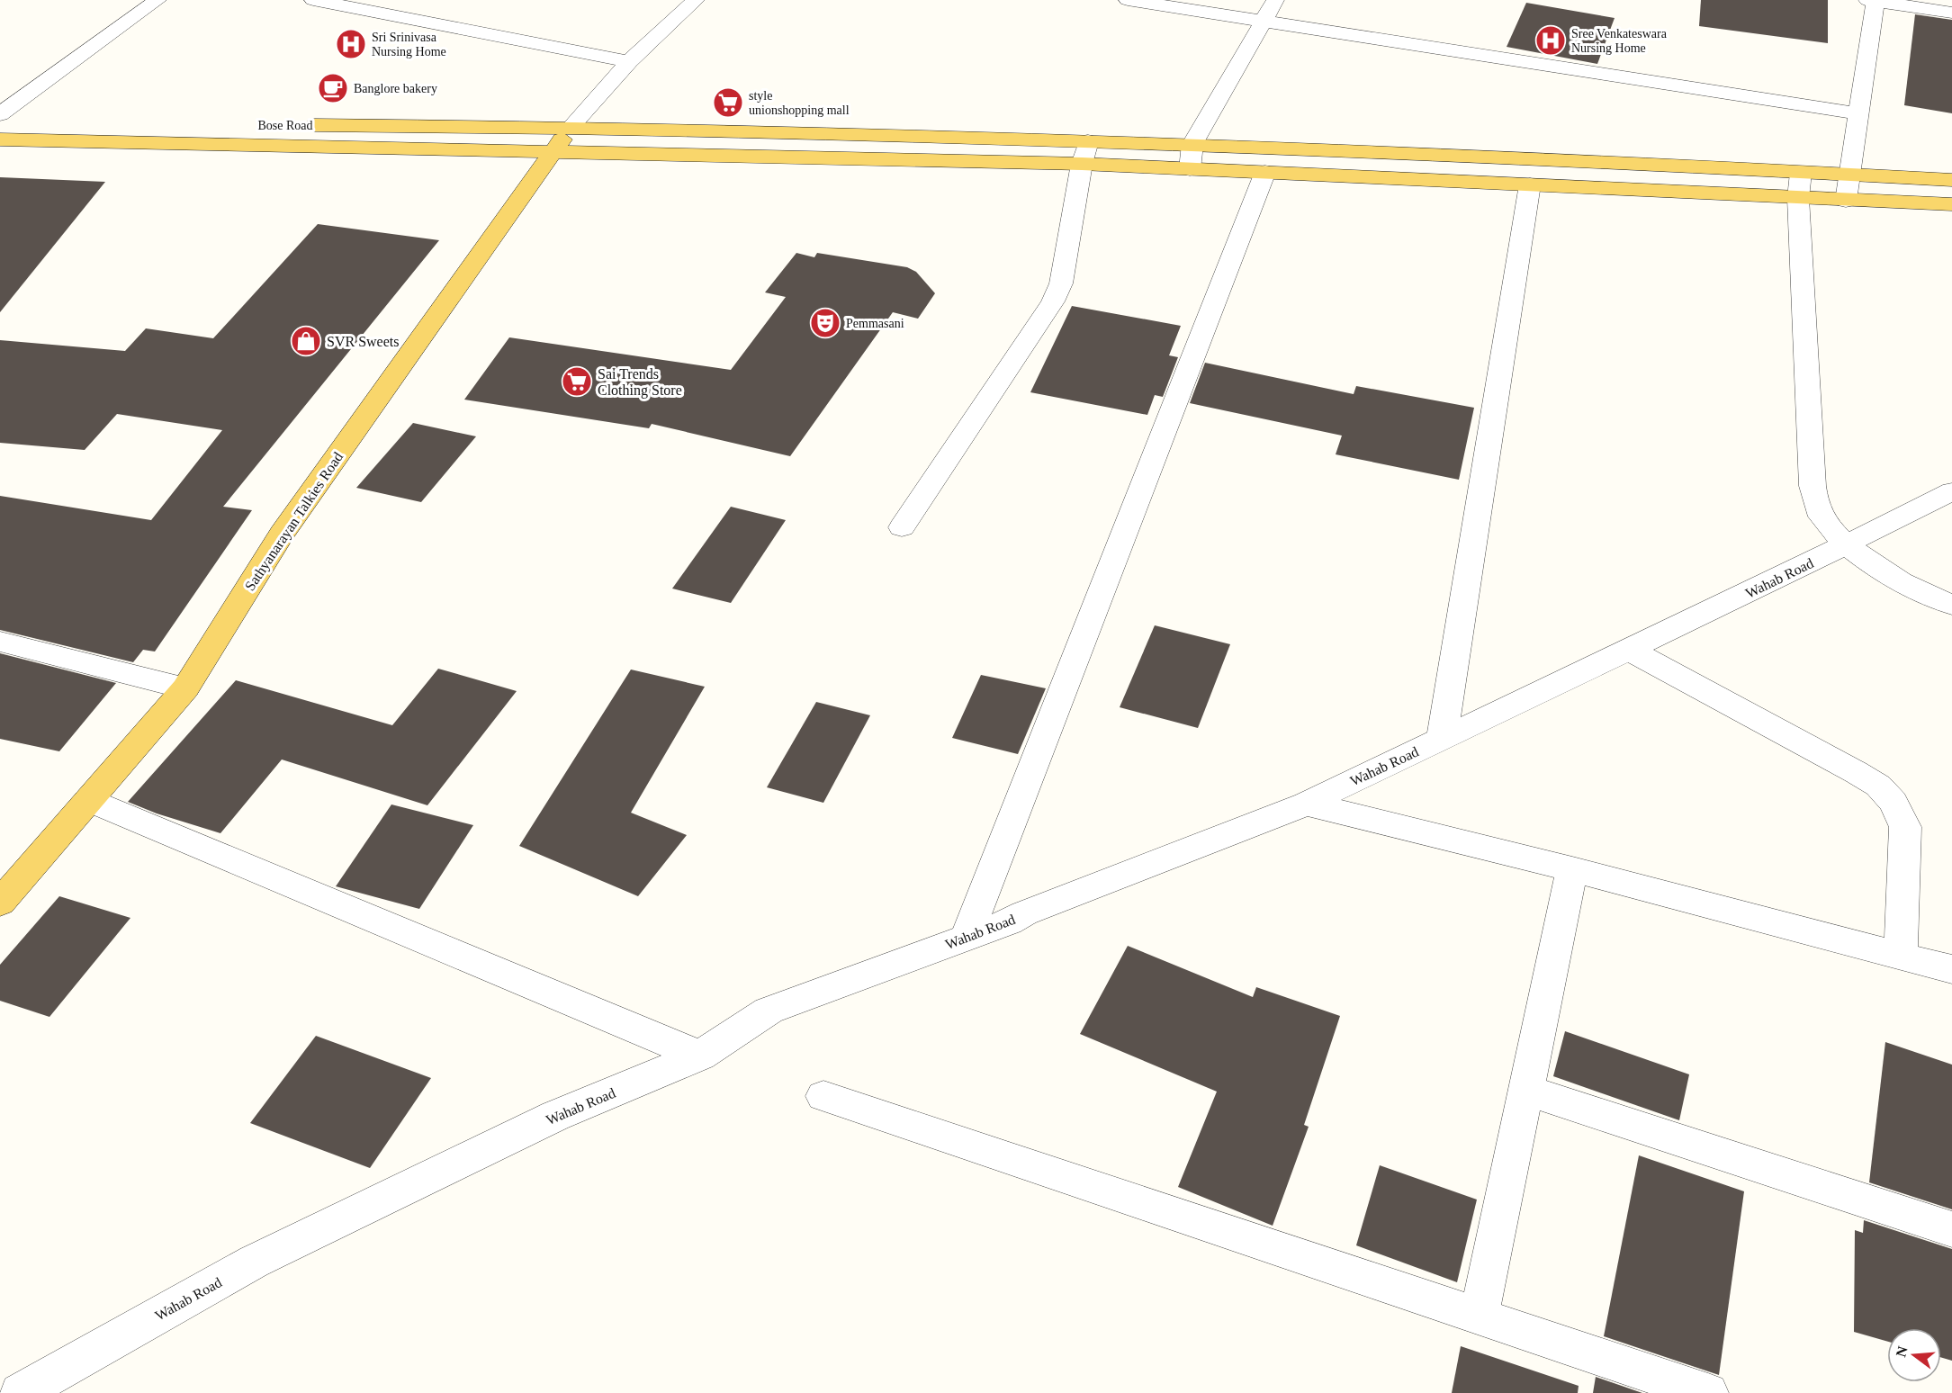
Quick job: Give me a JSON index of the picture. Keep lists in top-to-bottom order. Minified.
{"streets":{"main road":["Bose Road","Sathyanarayan Talkies Road"],"street":["Wahab Road"]},"crossings":[["Bose Road","Sathyanarayan Talkies Road"]],"places":{"hospital":["Sree Venkateswara Nursing Home","Sri Srinivasa Nursing Home"],"cafe":["Banglore bakery"],"supermarket":["style unionshopping mall","Sai Trends Clothing Store"],"theatre":["Pemmasani"],"shop":["SVR Sweets"]},"north":"left"}
